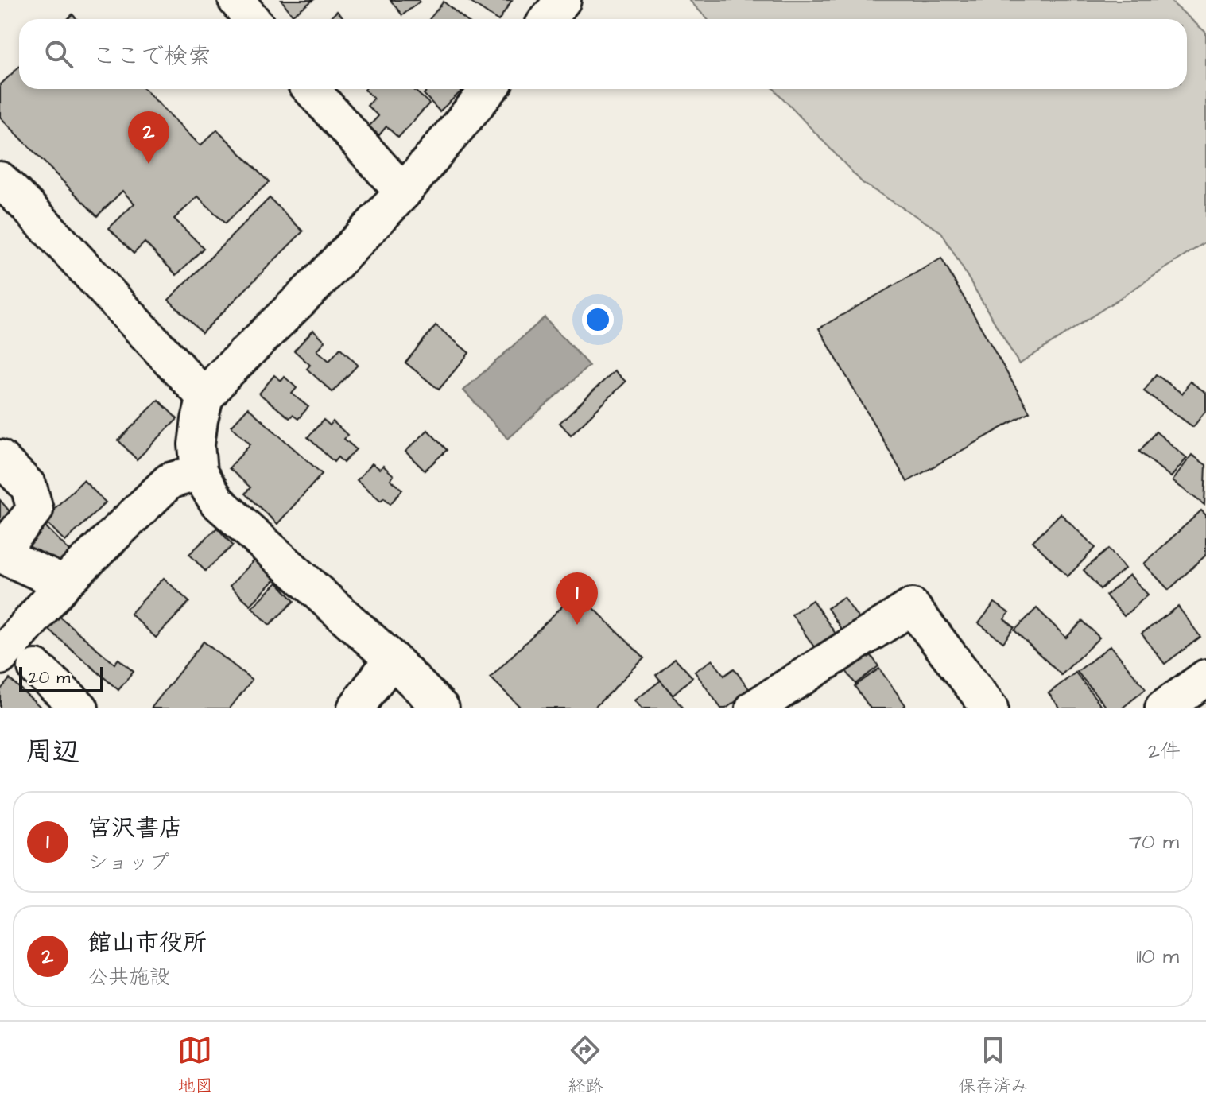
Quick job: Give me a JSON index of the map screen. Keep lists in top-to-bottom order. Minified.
{"scale_bar":"20 m","page":{"search":"ここで検索","pins":["2","1"],"scale":"20 m","heading":["周辺","2件"],"list":[{"mark":"1","name":"宮沢書店","note":"ショップ","value":"70 m"},{"mark":"2","name":"館山市役所","note":"公共施設","value":"110 m"}],"nav":["地図","経路","保存済み"]}}
